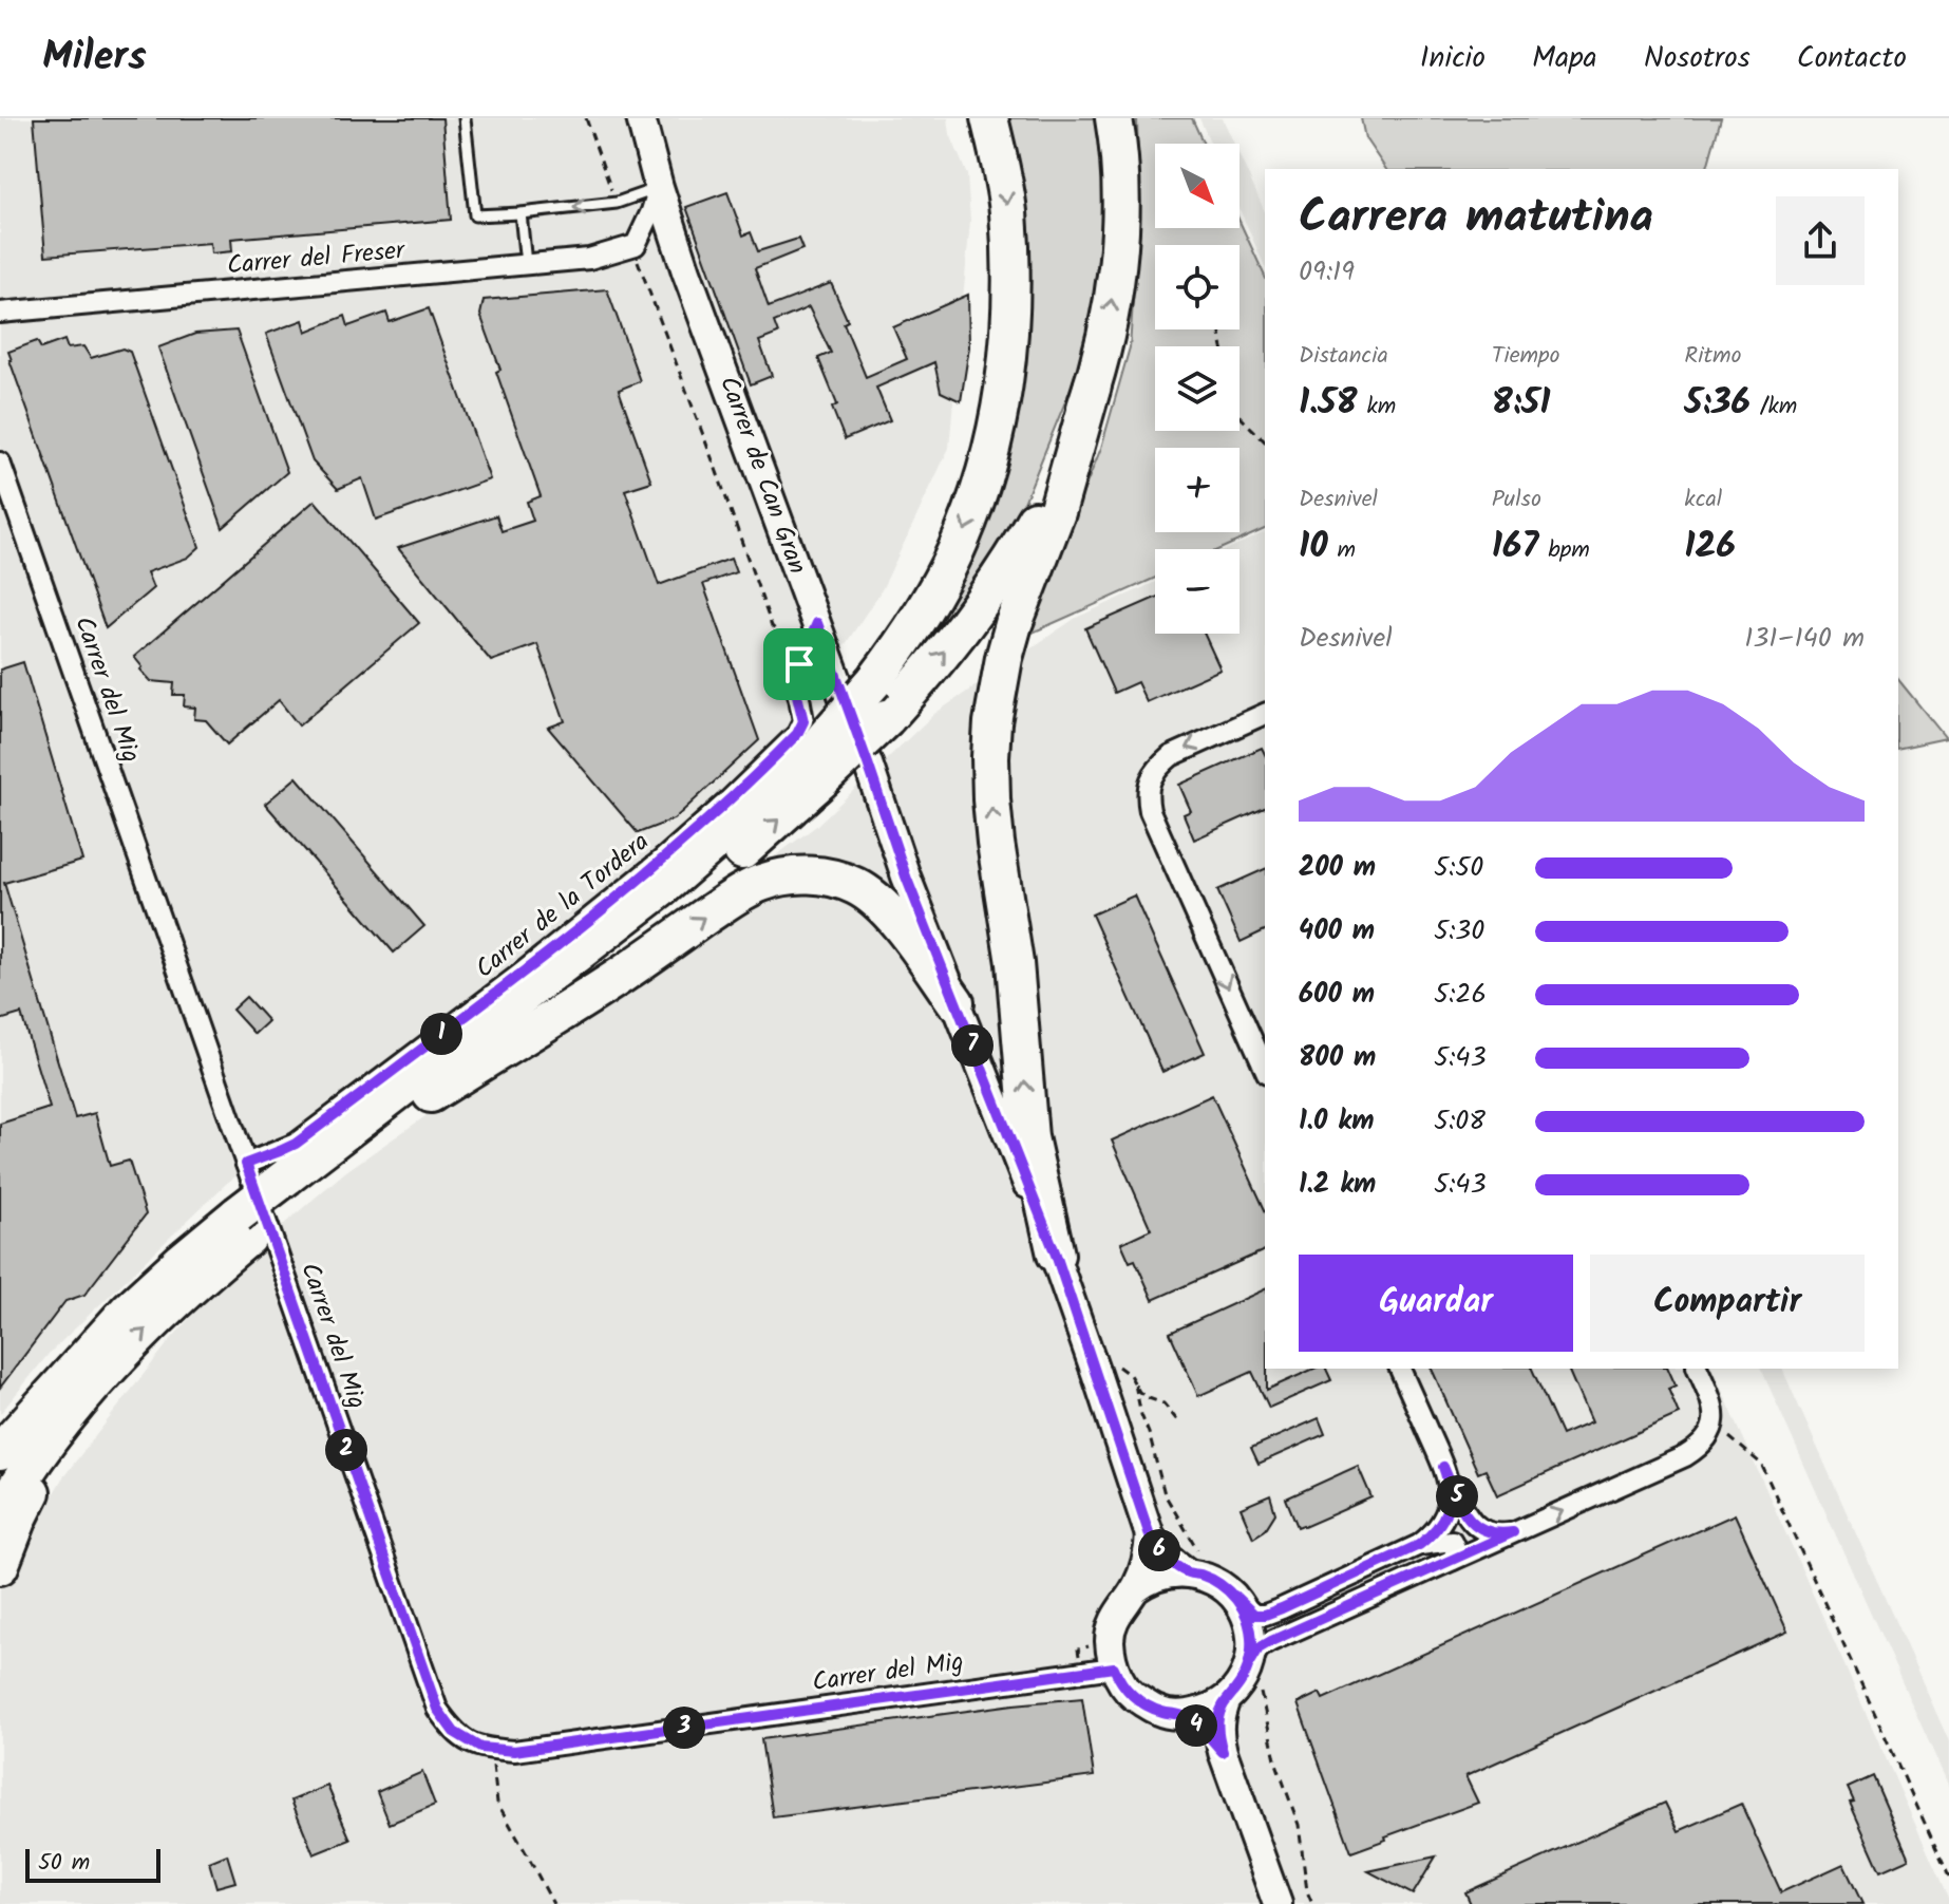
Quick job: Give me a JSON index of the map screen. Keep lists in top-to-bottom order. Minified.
{"streets":{"main road":["Carrer de Can Gran"],"street":["Carrer del Freser","Carrer del Mig","Carrer de la Tordera"]},"crossings":[["Carrer del Freser","Carrer de Can Gran"],["Carrer de Can Gran","Carrer de la Tordera"],["Carrer del Mig","Carrer de la Tordera"]],"scale_bar":"50 m","north":"bottom right","page":{"header":"Milers","nav":["Inicio","Mapa","Nosotros","Contacto"],"map_buttons":["+","−"],"heading":["Carrera matutina","09:19"],"stats":[["Distancia","1.58 km"],["Tiempo","8:51"],["Ritmo","5:36 /km"],["Desnivel","10 m"],["Pulso","167 bpm"],["kcal","126"]],"chart":["Desnivel","131–140 m"],"list":[{"name":"200 m","note":"5:50"},{"name":"400 m","note":"5:30"},{"name":"600 m","note":"5:26"},{"name":"800 m","note":"5:43"},{"name":"1.0 km","note":"5:08"},{"name":"1.2 km","note":"5:43"}],"pins":["1","7","2","5","6","4","3"],"buttons":["Guardar","Compartir"],"scale":"50 m"}}
